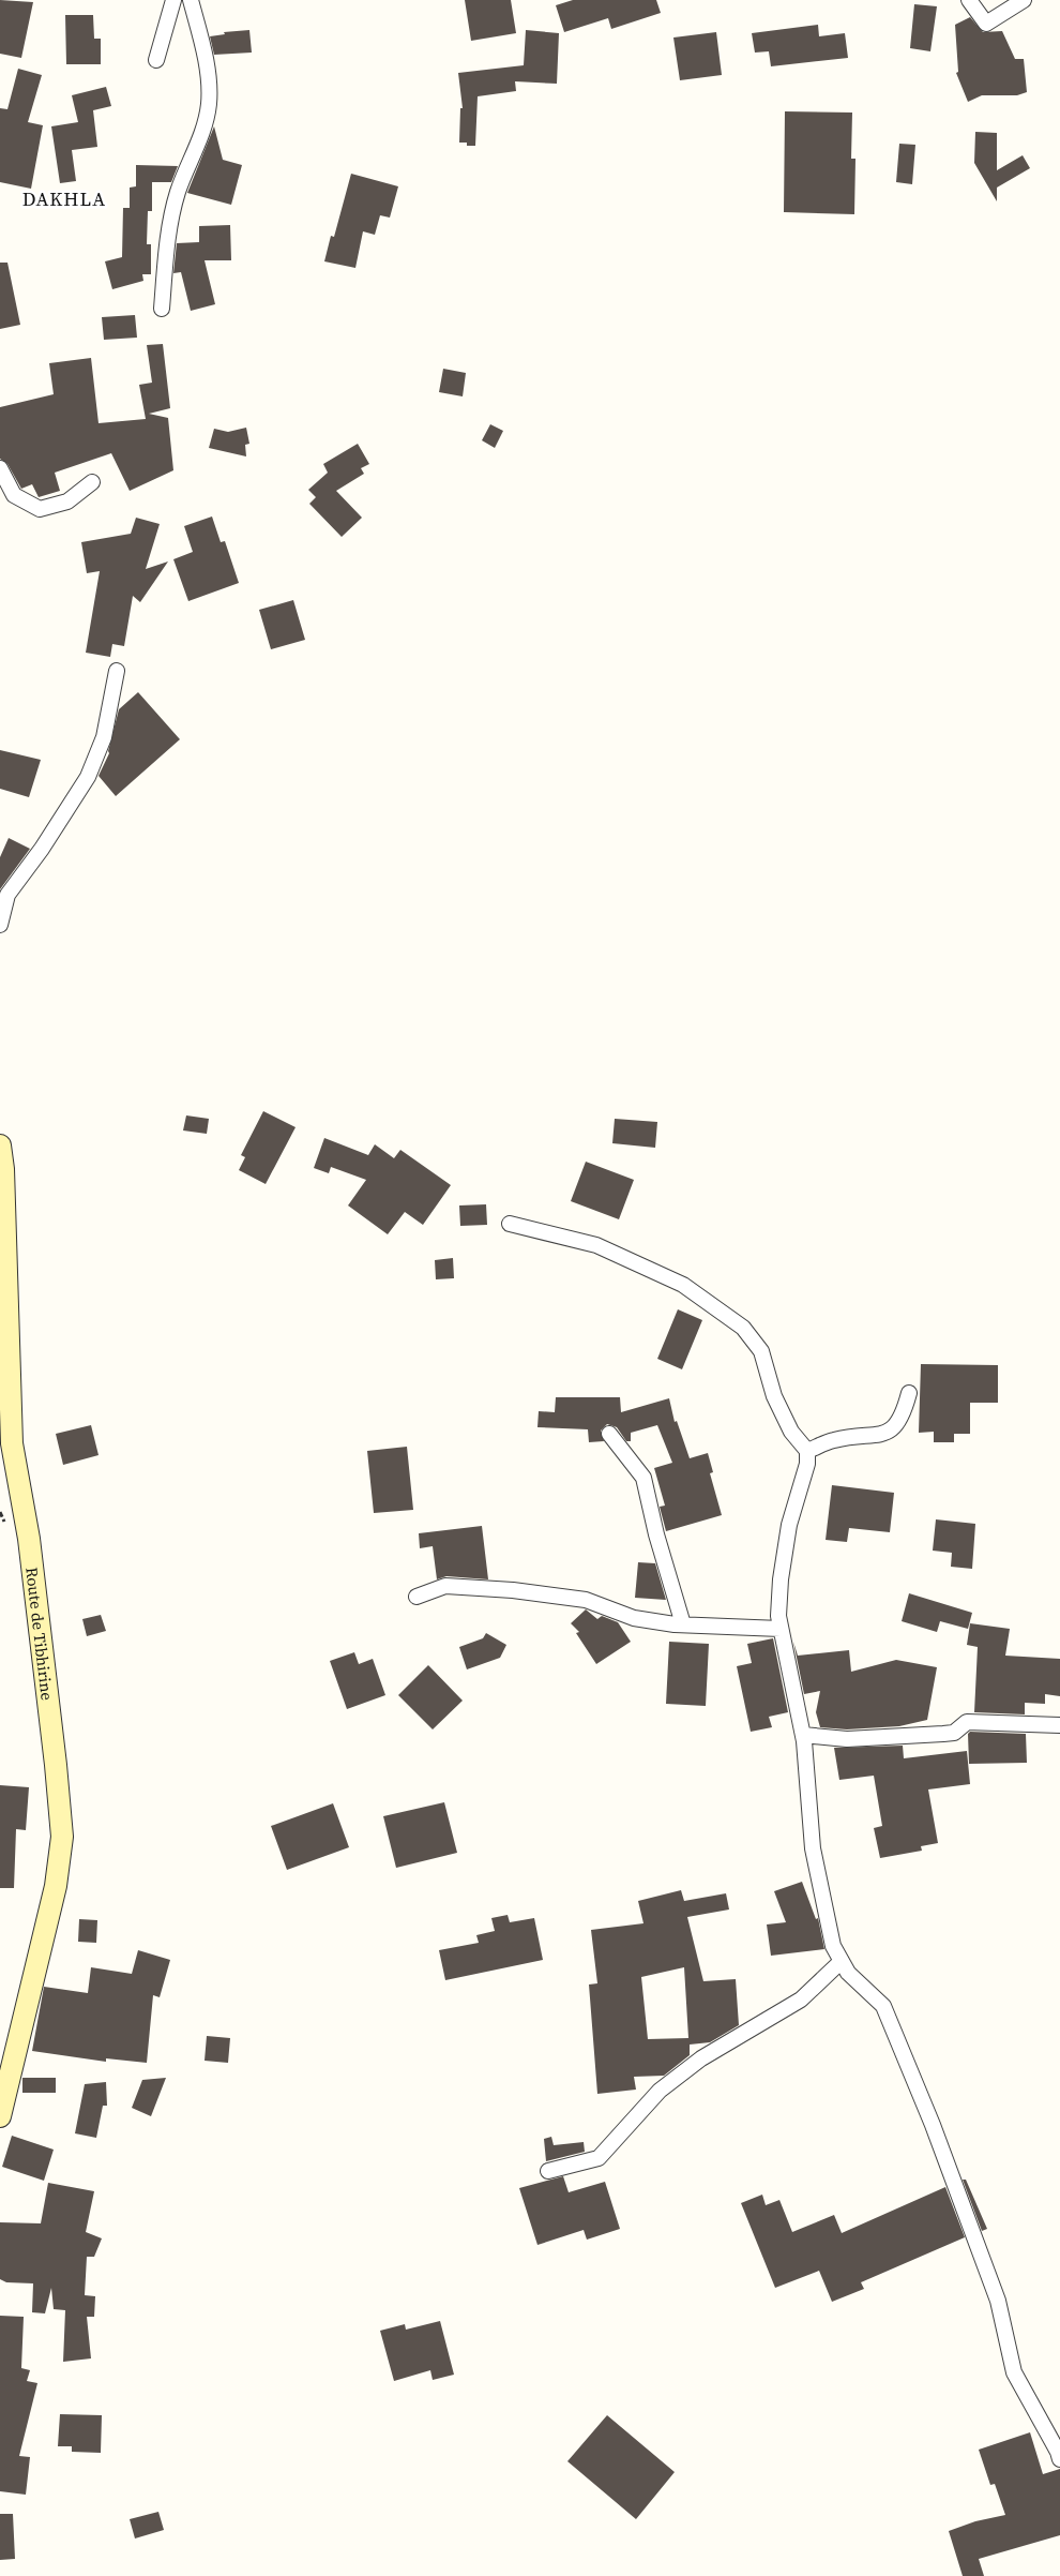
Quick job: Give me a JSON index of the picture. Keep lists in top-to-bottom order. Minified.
{"streets":{"street":["Route de Tibhirine"]},"districts":["DAKHLA"]}
